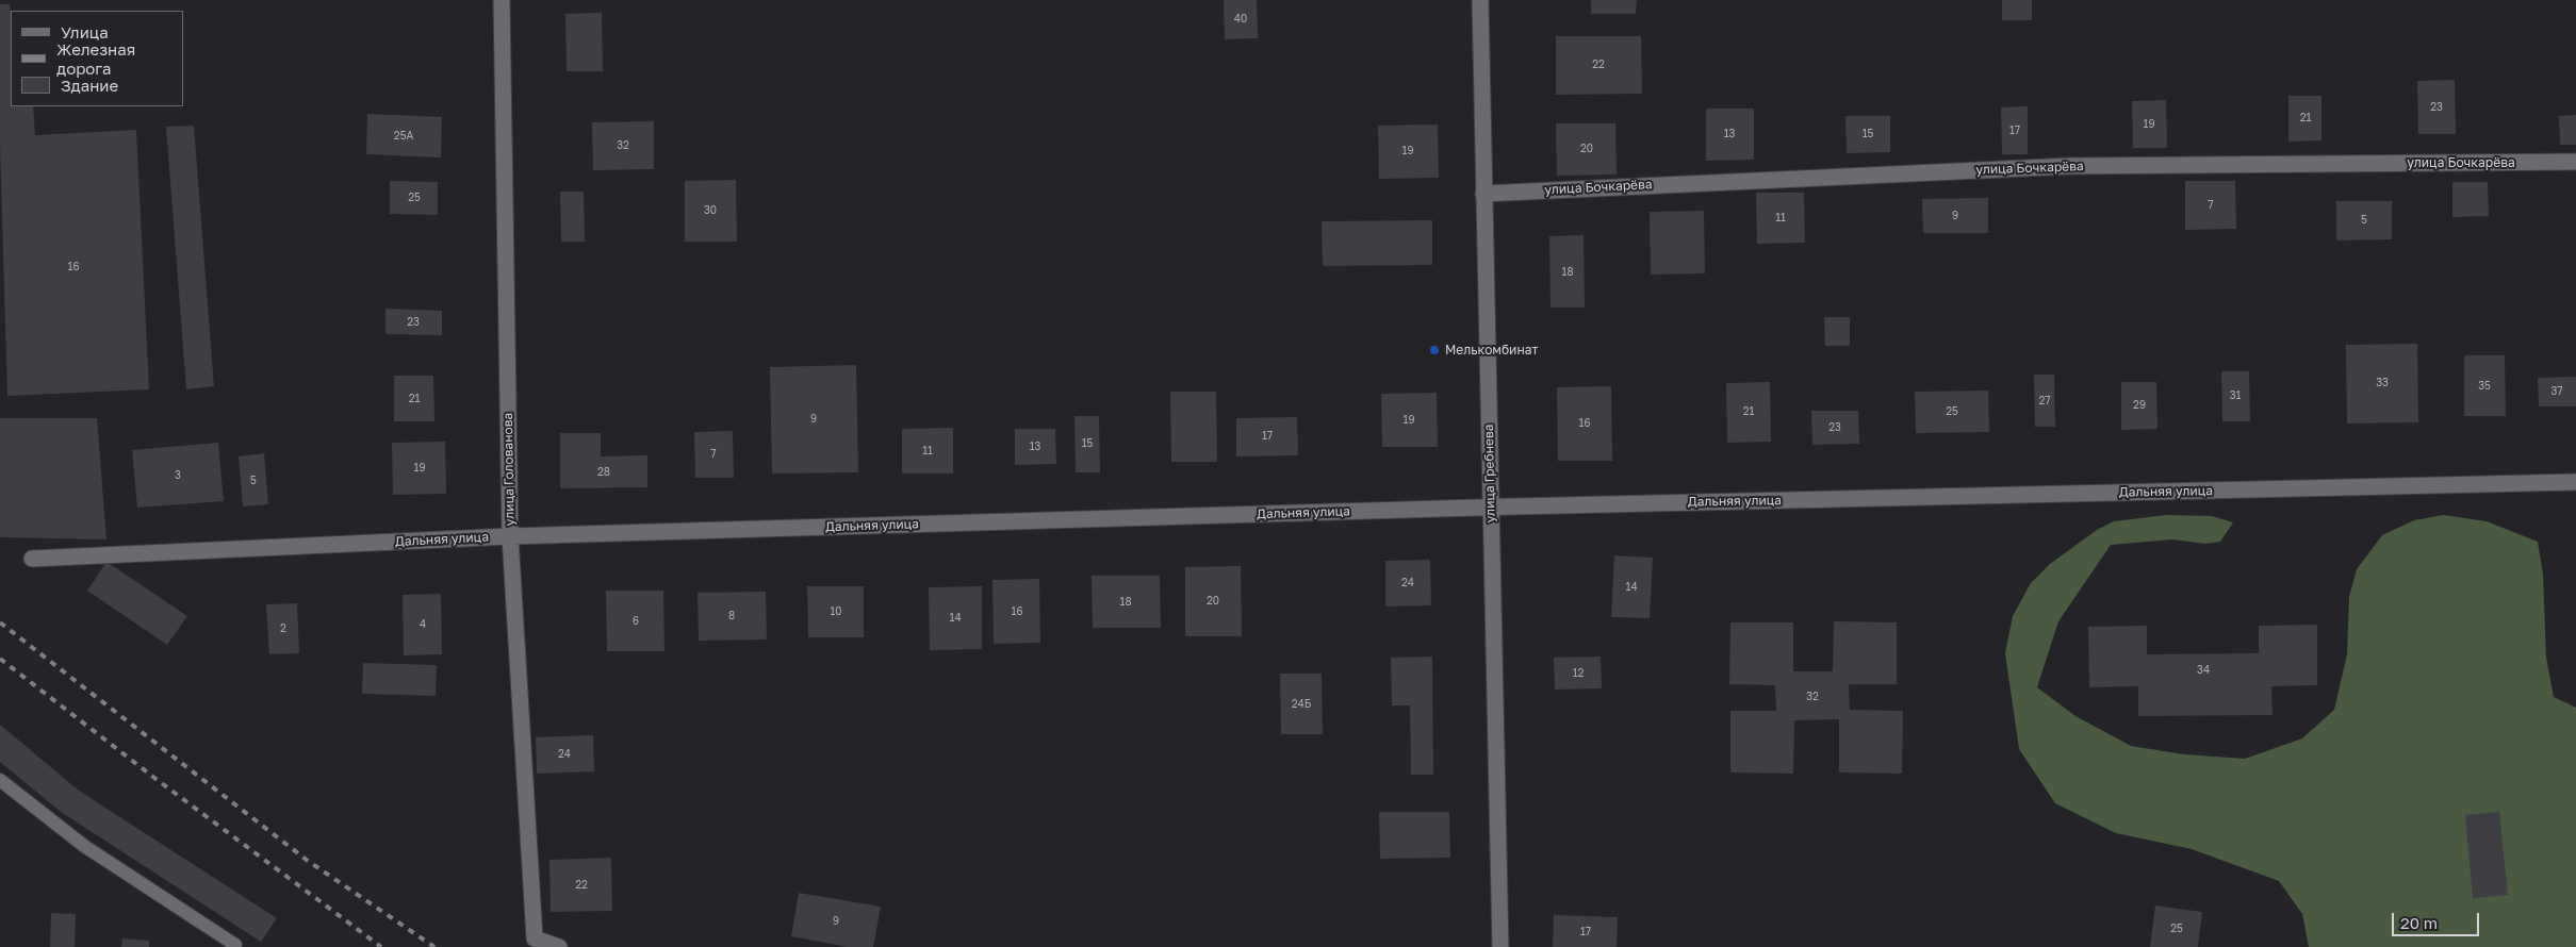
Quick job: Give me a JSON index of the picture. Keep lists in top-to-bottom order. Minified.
{"streets":{"street":["улица Бочкарёва","улица Голованова","улица Гребнева","Дальняя улица"]},"crossings":[["улица Бочкарёва","улица Гребнева"],["улица Голованова","Дальняя улица"],["улица Гребнева","Дальняя улица"]],"places":["Мелькомбинат"],"house_numbers":["40","22","23","21","19","17","13","15","25А","32","20","19","25","7","30","9","11","5","16","18","23","33","35","37","31","21","27","29","21","25","9","19","16","23","17","15","13","11","7","19","28","3","5","24","14","20","18","10","16","8","14","6","4","2","34","12","32","24Б","24","22","9","25","17"],"legend":["Улица","Железная дорога","Здание"],"scale_bar":"20 m"}
